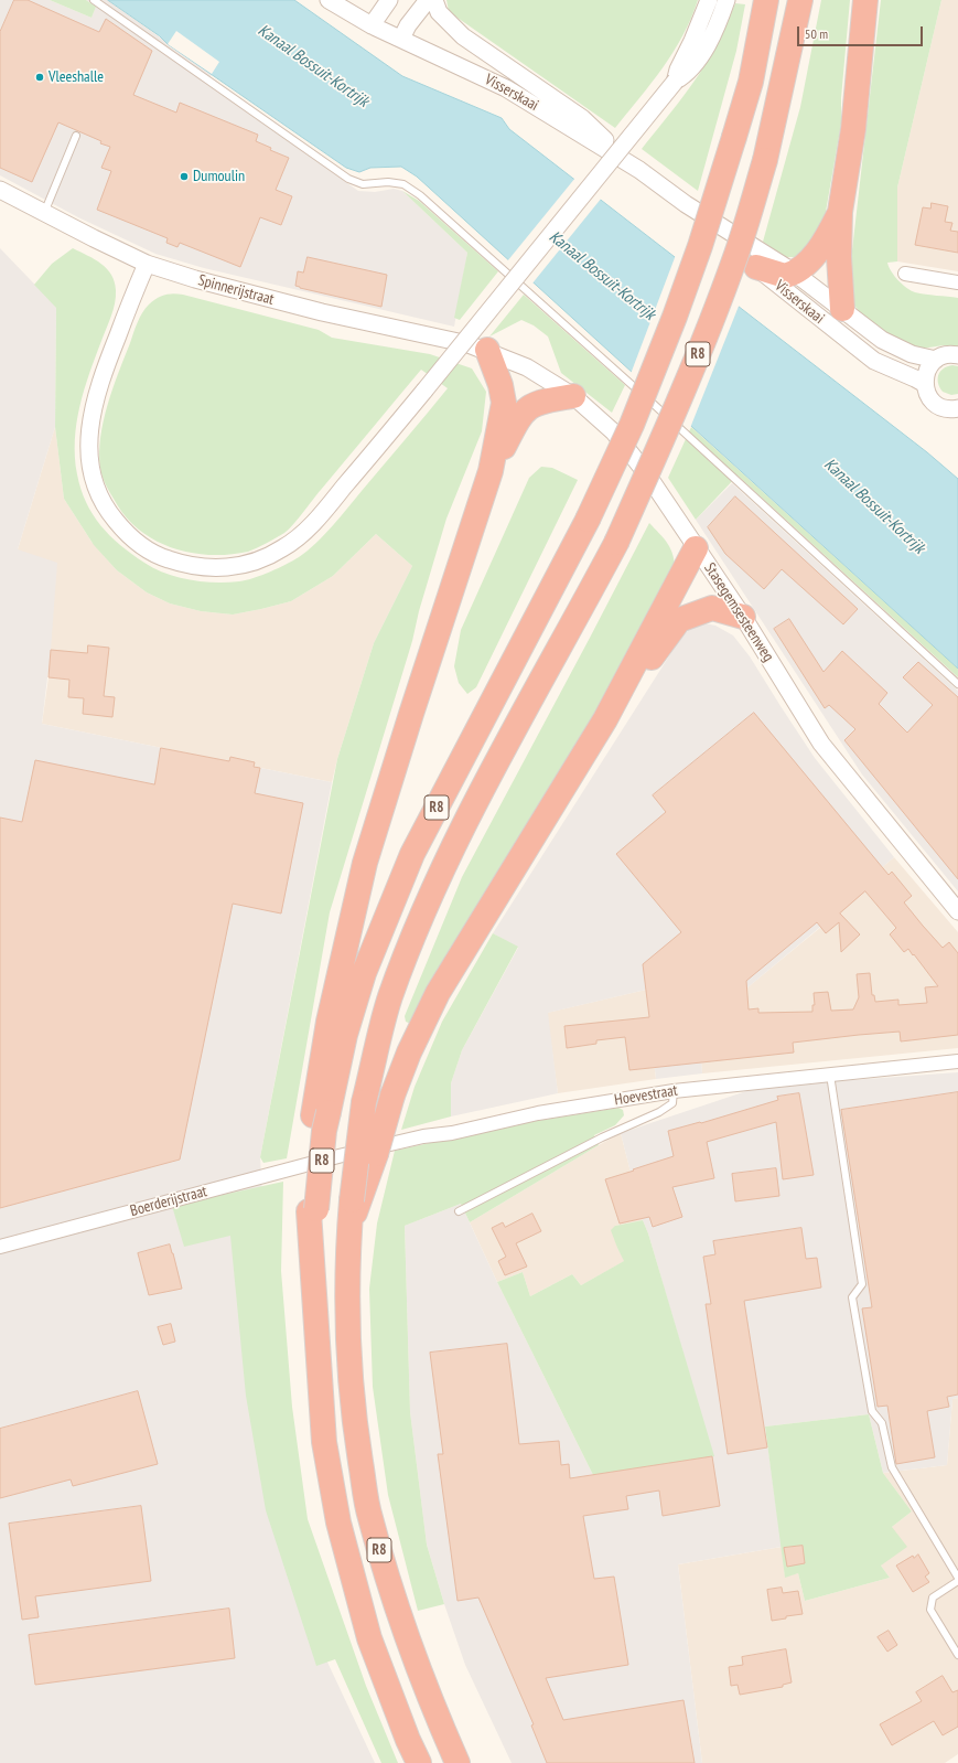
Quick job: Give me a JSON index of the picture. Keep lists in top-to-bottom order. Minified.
{"streets":{"highway":["R8"],"street":["Visserskaai","Spinnerijstraat","Stasegemsesteenweg","Hoevestraat","Boerderijstraat"]},"crossings":[["Spinnerijstraat","Stasegemsesteenweg"],["Hoevestraat","Boerderijstraat"]],"water":["Kanaal Bossuit-Kortrijk"],"places":["Vleeshalle","Dumoulin"],"scale_bar":"50 m"}
